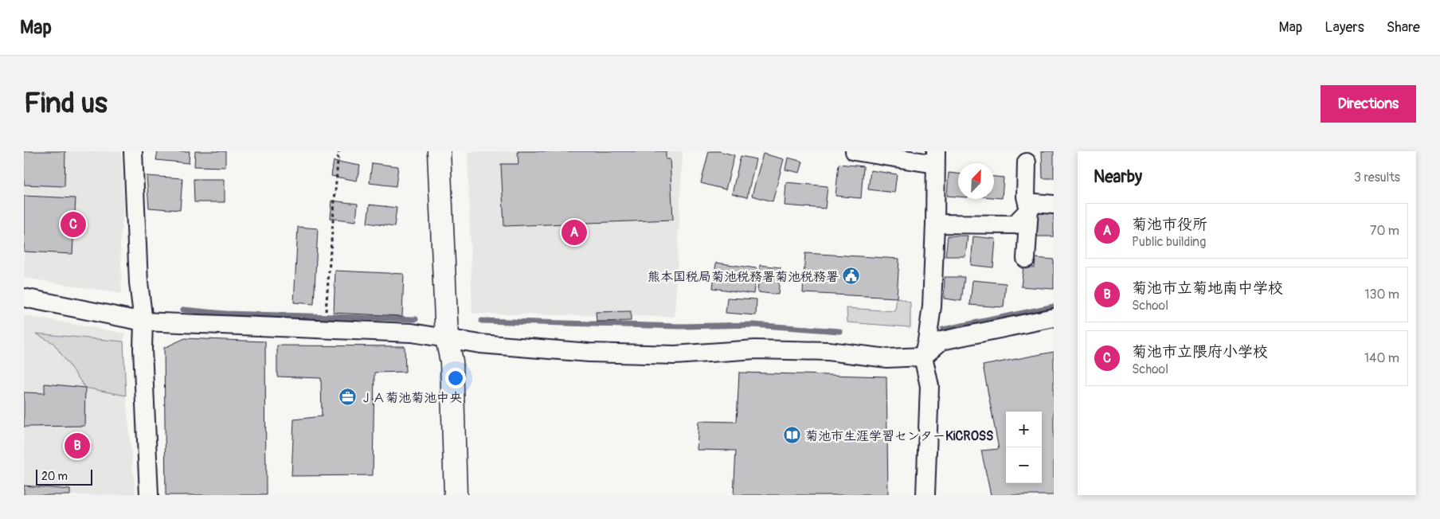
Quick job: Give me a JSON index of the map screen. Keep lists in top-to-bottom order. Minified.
{"places":{"public building":["熊本国税局菊池税務署菊池税務署"],"office":["ＪＡ菊池菊池中央"],"library":["菊池市生涯学習センターKiCROSS"]},"scale_bar":"20 m","north":"top right","page":{"header":"Map","nav":["Map","Layers","Share"],"buttons":"Directions","title":"Find us","heading":["Nearby","3 results"],"list":[{"mark":"A","name":"菊池市役所","note":"Public building","value":"70 m"},{"mark":"B","name":"菊池市立菊地南中学校","note":"School","value":"130 m"},{"mark":"C","name":"菊池市立隈府小学校","note":"School","value":"140 m"}],"pins":["C","A","B"],"map_buttons":["+","−"],"scale":"20 m"}}
